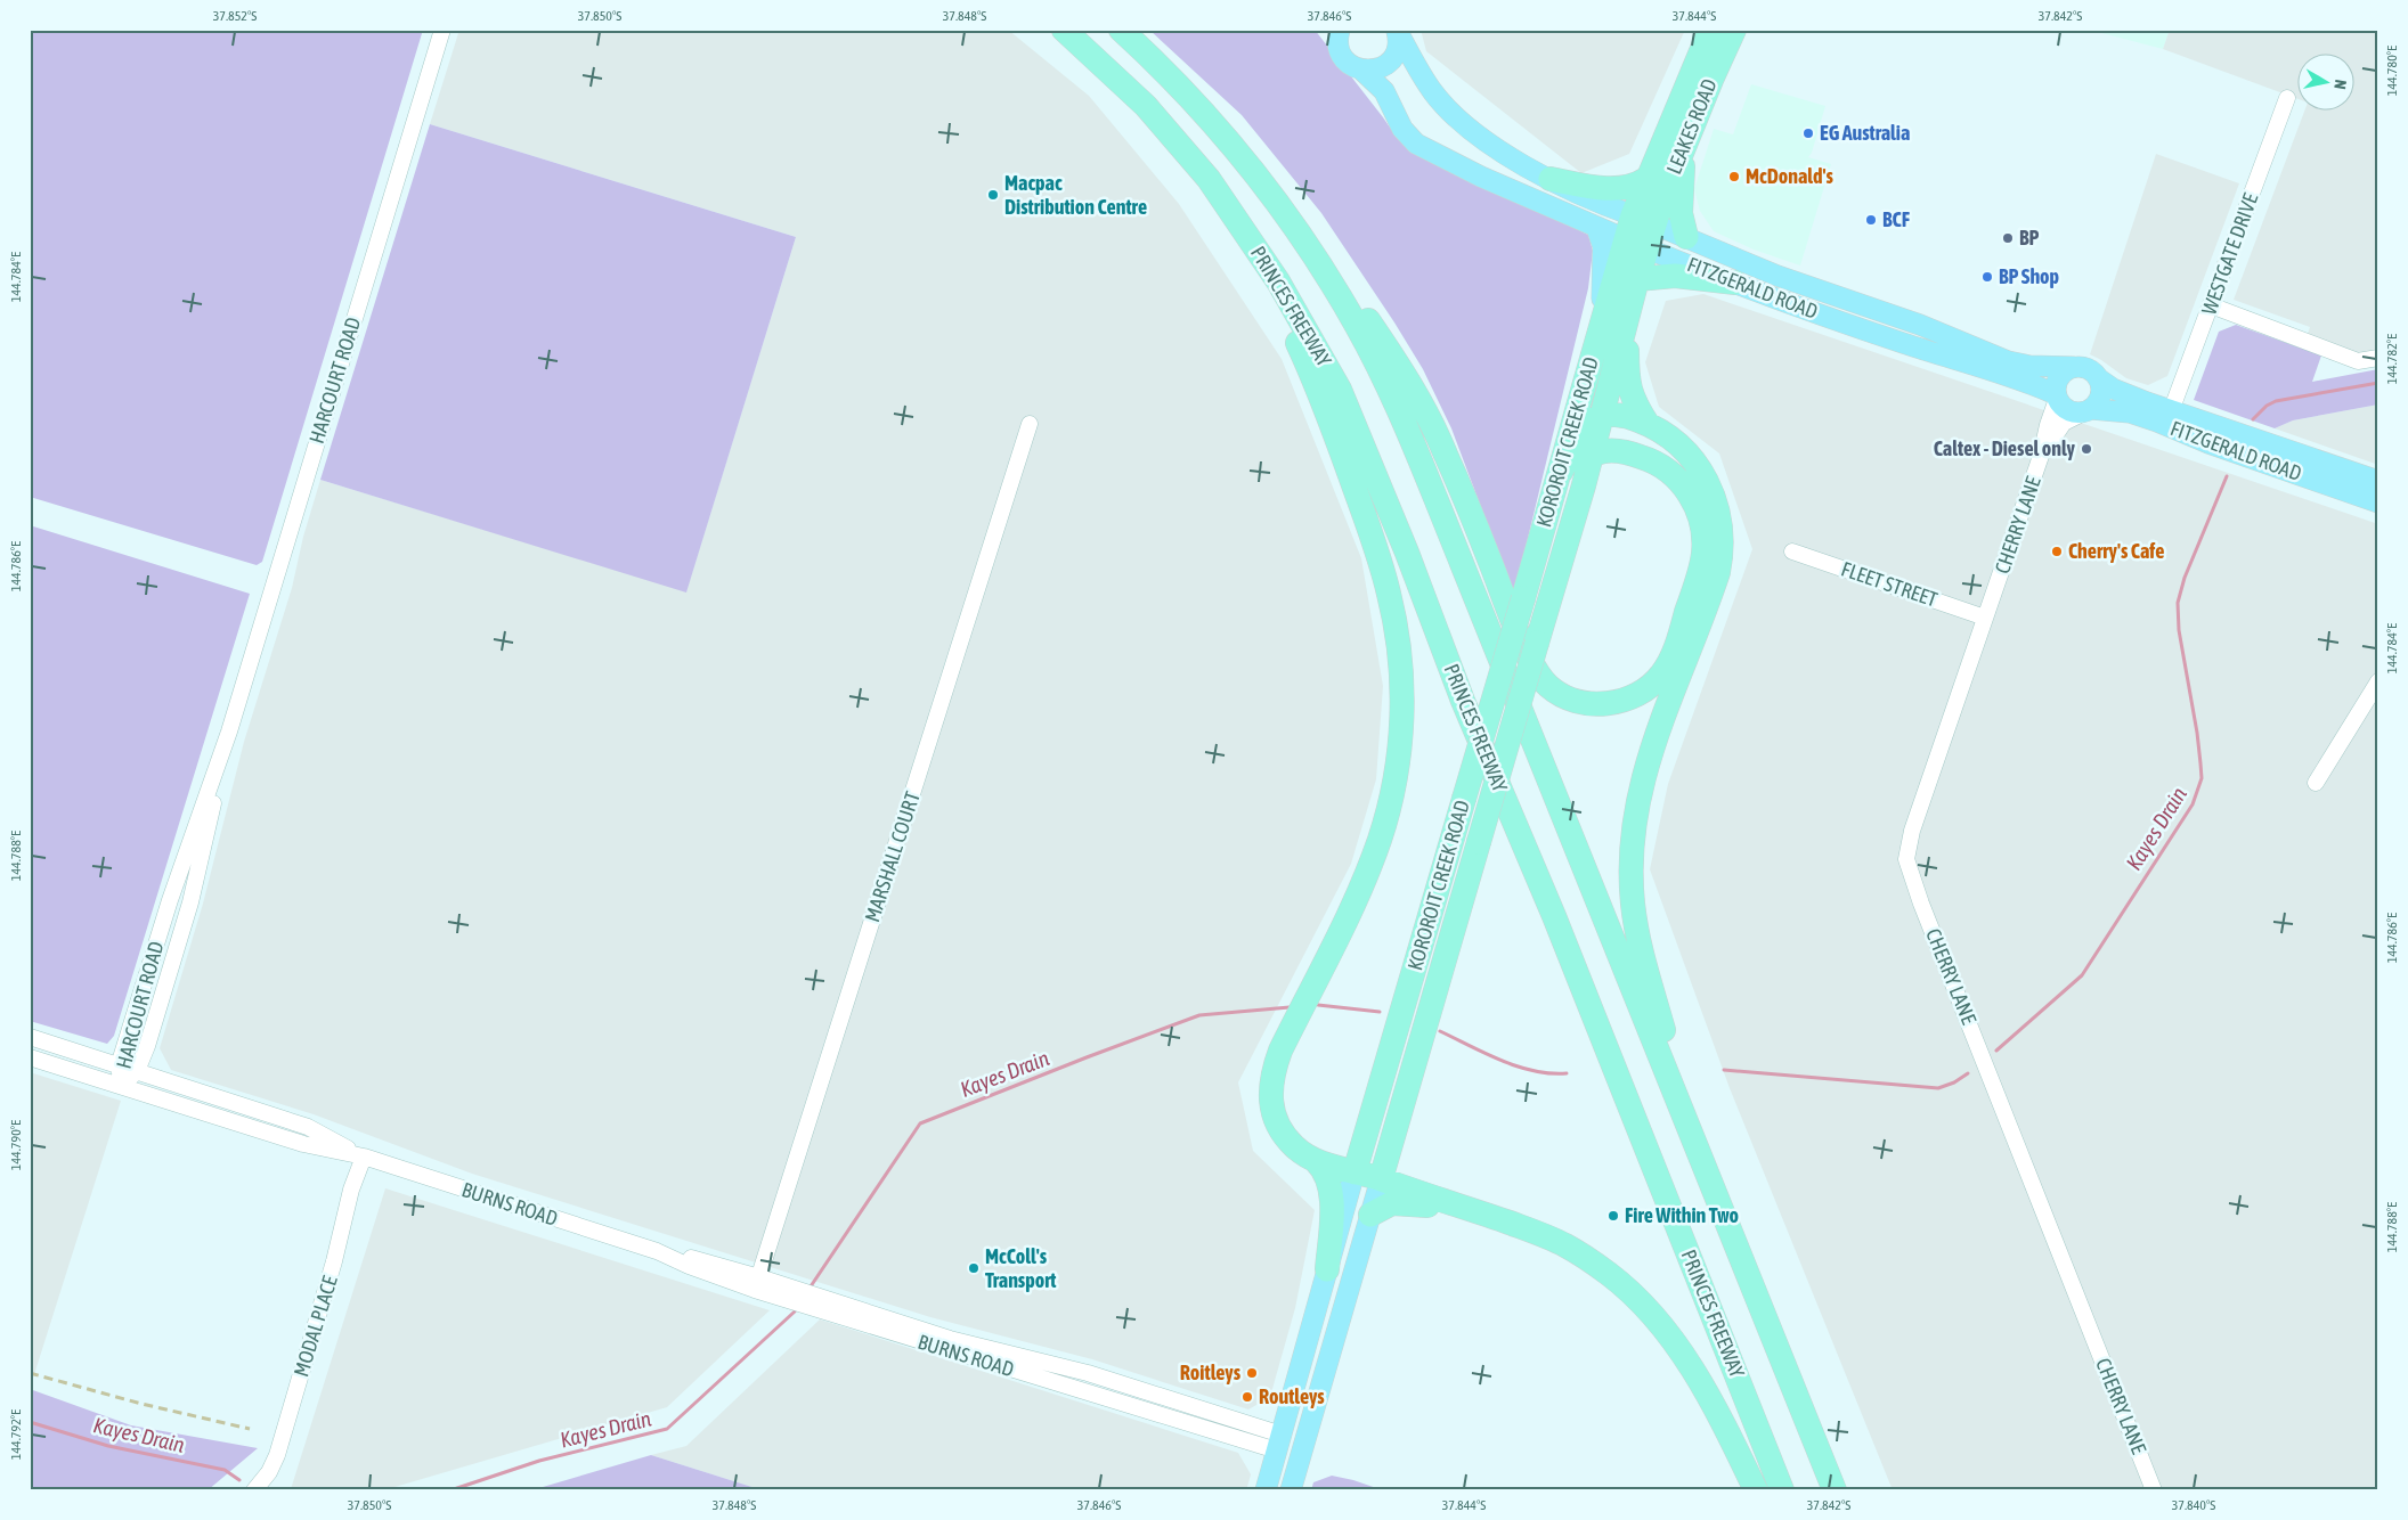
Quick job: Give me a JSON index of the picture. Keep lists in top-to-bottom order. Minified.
{"streets":{"highway":["LEAKES ROAD","PRINCES FREEWAY","KOROROIT CREEK ROAD"],"main road":["FITZGERALD ROAD"],"street":["WESTGATE DRIVE","HARCOURT ROAD","CHERRY LANE","FLEET STREET","MARSHALL COURT","BURNS ROAD","MODAL PLACE"]},"crossings":[["LEAKES ROAD","FITZGERALD ROAD"],["LEAKES ROAD","KOROROIT CREEK ROAD"],["WESTGATE DRIVE","FITZGERALD ROAD"],["FITZGERALD ROAD","KOROROIT CREEK ROAD"],["FITZGERALD ROAD","CHERRY LANE"],["HARCOURT ROAD","BURNS ROAD"],["KOROROIT CREEK ROAD","BURNS ROAD"],["CHERRY LANE","FLEET STREET"],["MARSHALL COURT","BURNS ROAD"],["BURNS ROAD","MODAL PLACE"]],"water":["Kayes Drain"],"places":["EG Australia","McDonald's","Macpac Distribution Centre","BCF","BP","BP Shop","Caltex - Diesel only","Cherry's Cafe","Fire Within Two","McColl's Transport","Roitleys","Routleys"],"north":"right","coordinates":["37.852°S","37.850°S","37.848°S","37.846°S","37.844°S","37.842°S","144.780°E","144.784°E","144.782°E","144.786°E","144.788°E","144.790°E","144.792°E","37.840°S"]}
